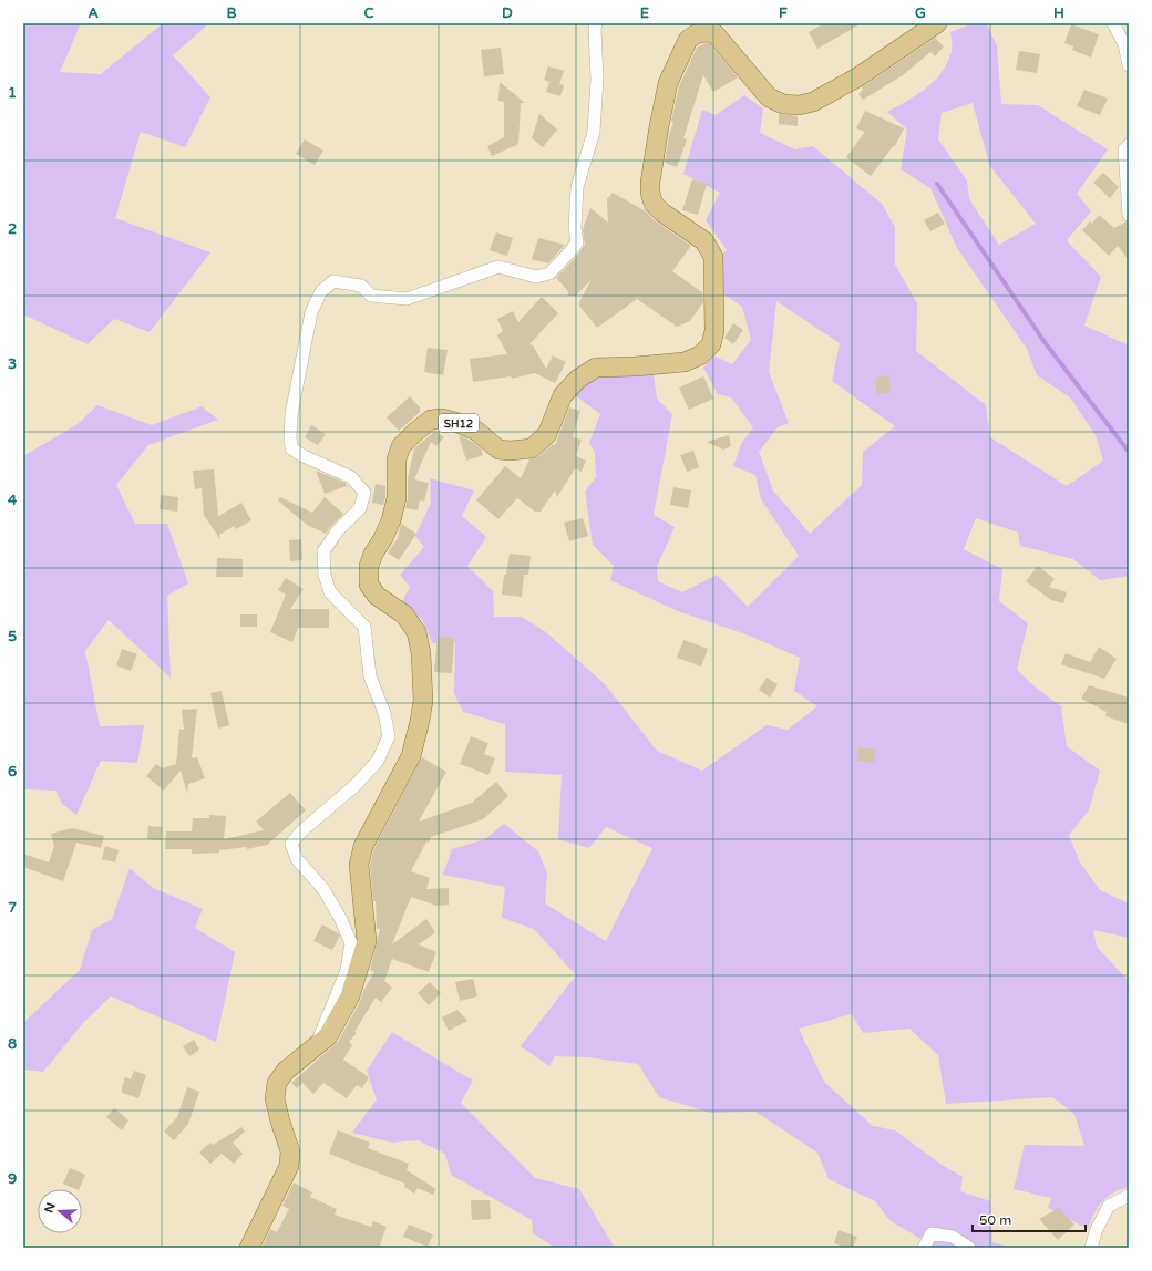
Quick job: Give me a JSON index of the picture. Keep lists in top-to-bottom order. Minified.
{"streets":{"main road":["SH12"]},"scale_bar":"50 m","north":"left","grid":{"columns":["A","B","C","D","E","F","G","H"],"rows":["1","2","3","4","5","6","7","8","9"]}}
